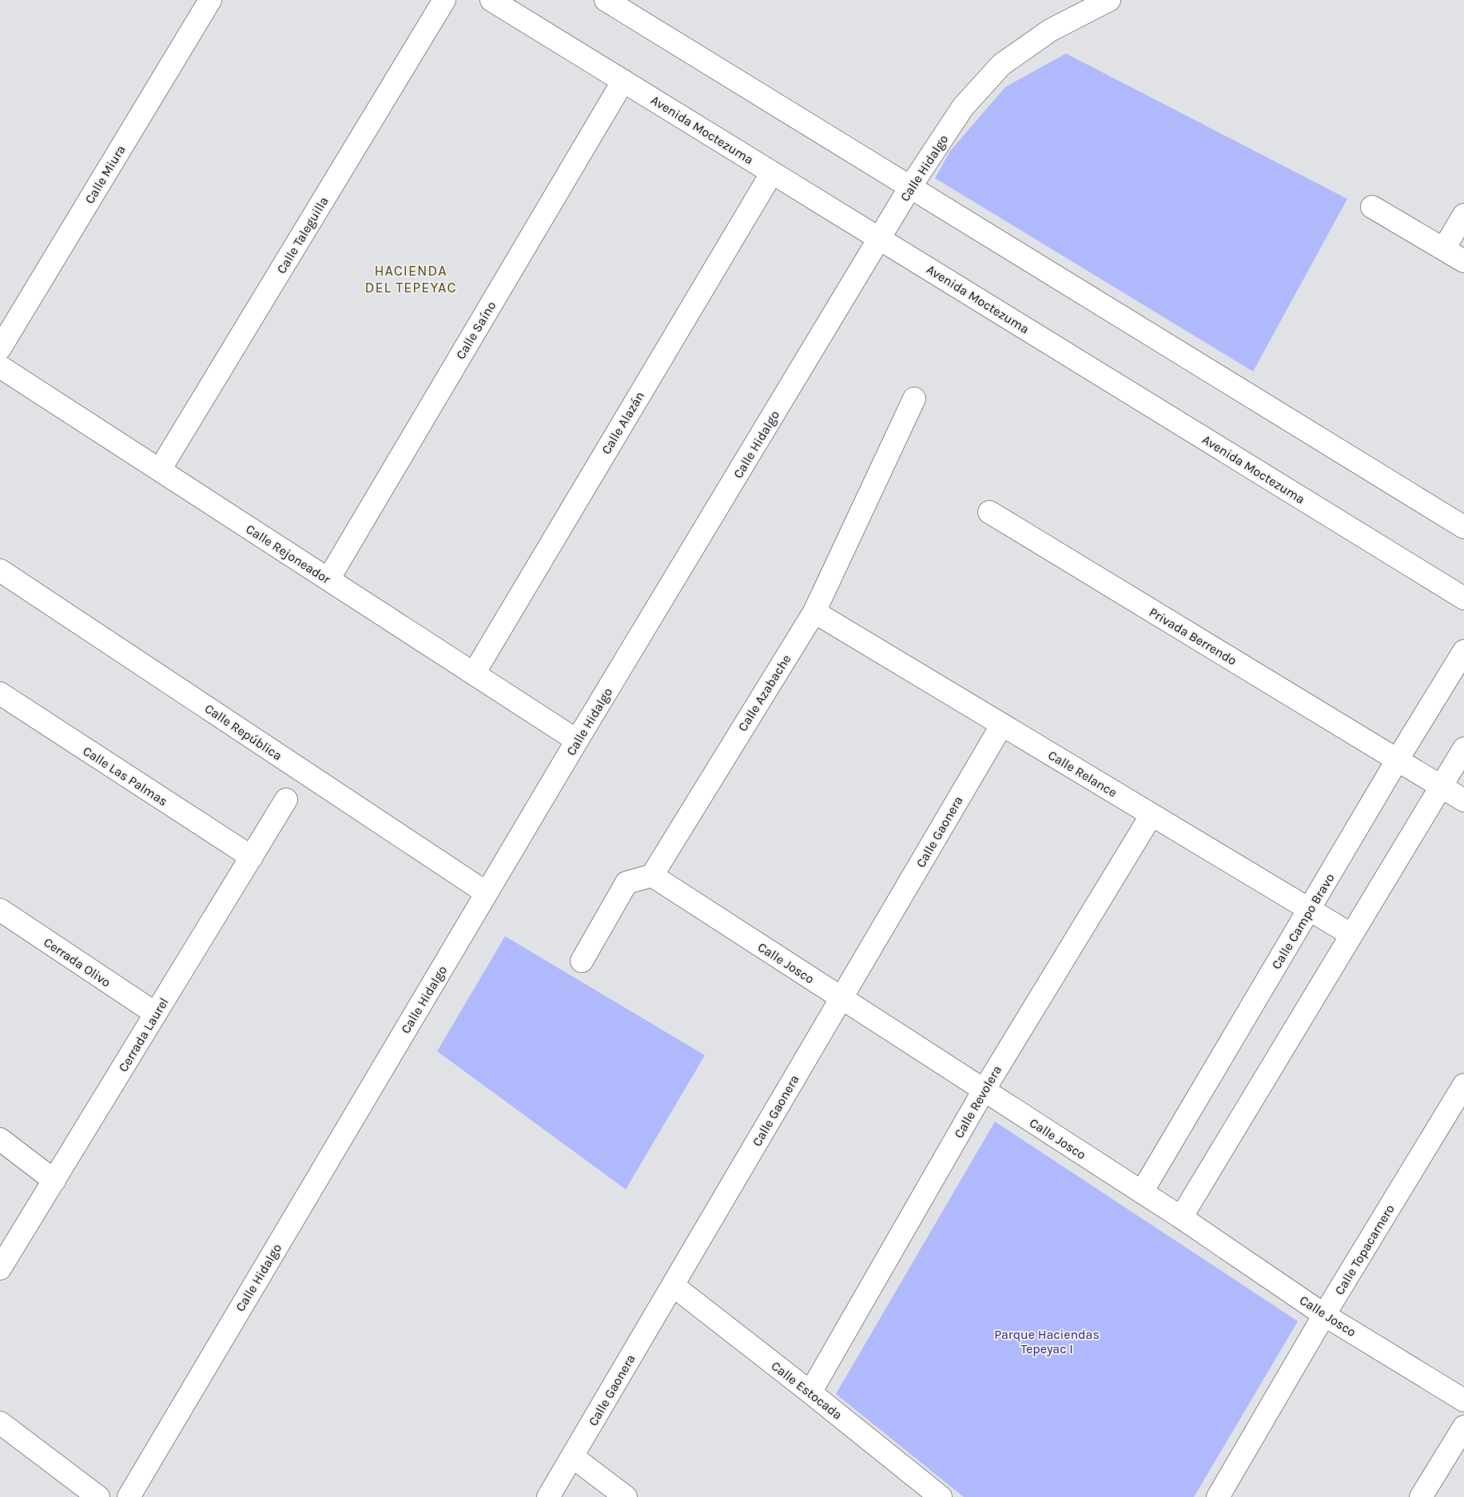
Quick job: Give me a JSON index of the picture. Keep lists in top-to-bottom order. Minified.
{"streets":{"street":["Avenida Moctezuma","Calle Hidalgo","Calle Miura","Calle Taleguilla","Calle Saíno","Calle Alazán","Calle Rejoneador","Privada Berrendo","Calle Azabache","Calle República","Calle Relance","Calle Las Palmas","Calle Gaonera","Calle Campo Bravo","Cerrada Olivo","Calle Josco","Cerrada Laurel","Calle Revolera","Calle Topacarnero","Calle Estocada"]},"crossings":[["Avenida Moctezuma","Calle Hidalgo"],["Avenida Moctezuma","Calle Saíno"],["Avenida Moctezuma","Calle Alazán"],["Calle Hidalgo","Calle Rejoneador"],["Calle Hidalgo","Calle República"],["Calle Taleguilla","Calle Rejoneador"],["Calle Saíno","Calle Rejoneador"],["Calle Alazán","Calle Rejoneador"],["Privada Berrendo","Calle Campo Bravo"],["Calle Azabache","Calle Relance"],["Calle Azabache","Calle Josco"],["Calle Relance","Calle Gaonera"],["Calle Relance","Calle Campo Bravo"],["Calle Relance","Calle Revolera"],["Calle Las Palmas","Cerrada Laurel"],["Calle Gaonera","Calle Josco"],["Calle Gaonera","Calle Estocada"],["Calle Campo Bravo","Calle Josco"],["Cerrada Olivo","Cerrada Laurel"],["Calle Josco","Calle Revolera"],["Calle Josco","Calle Topacarnero"],["Calle Revolera","Calle Estocada"]],"districts":["HACIENDA DEL TEPEYAC"],"parks":["Parque Haciendas Tepeyac I"]}
